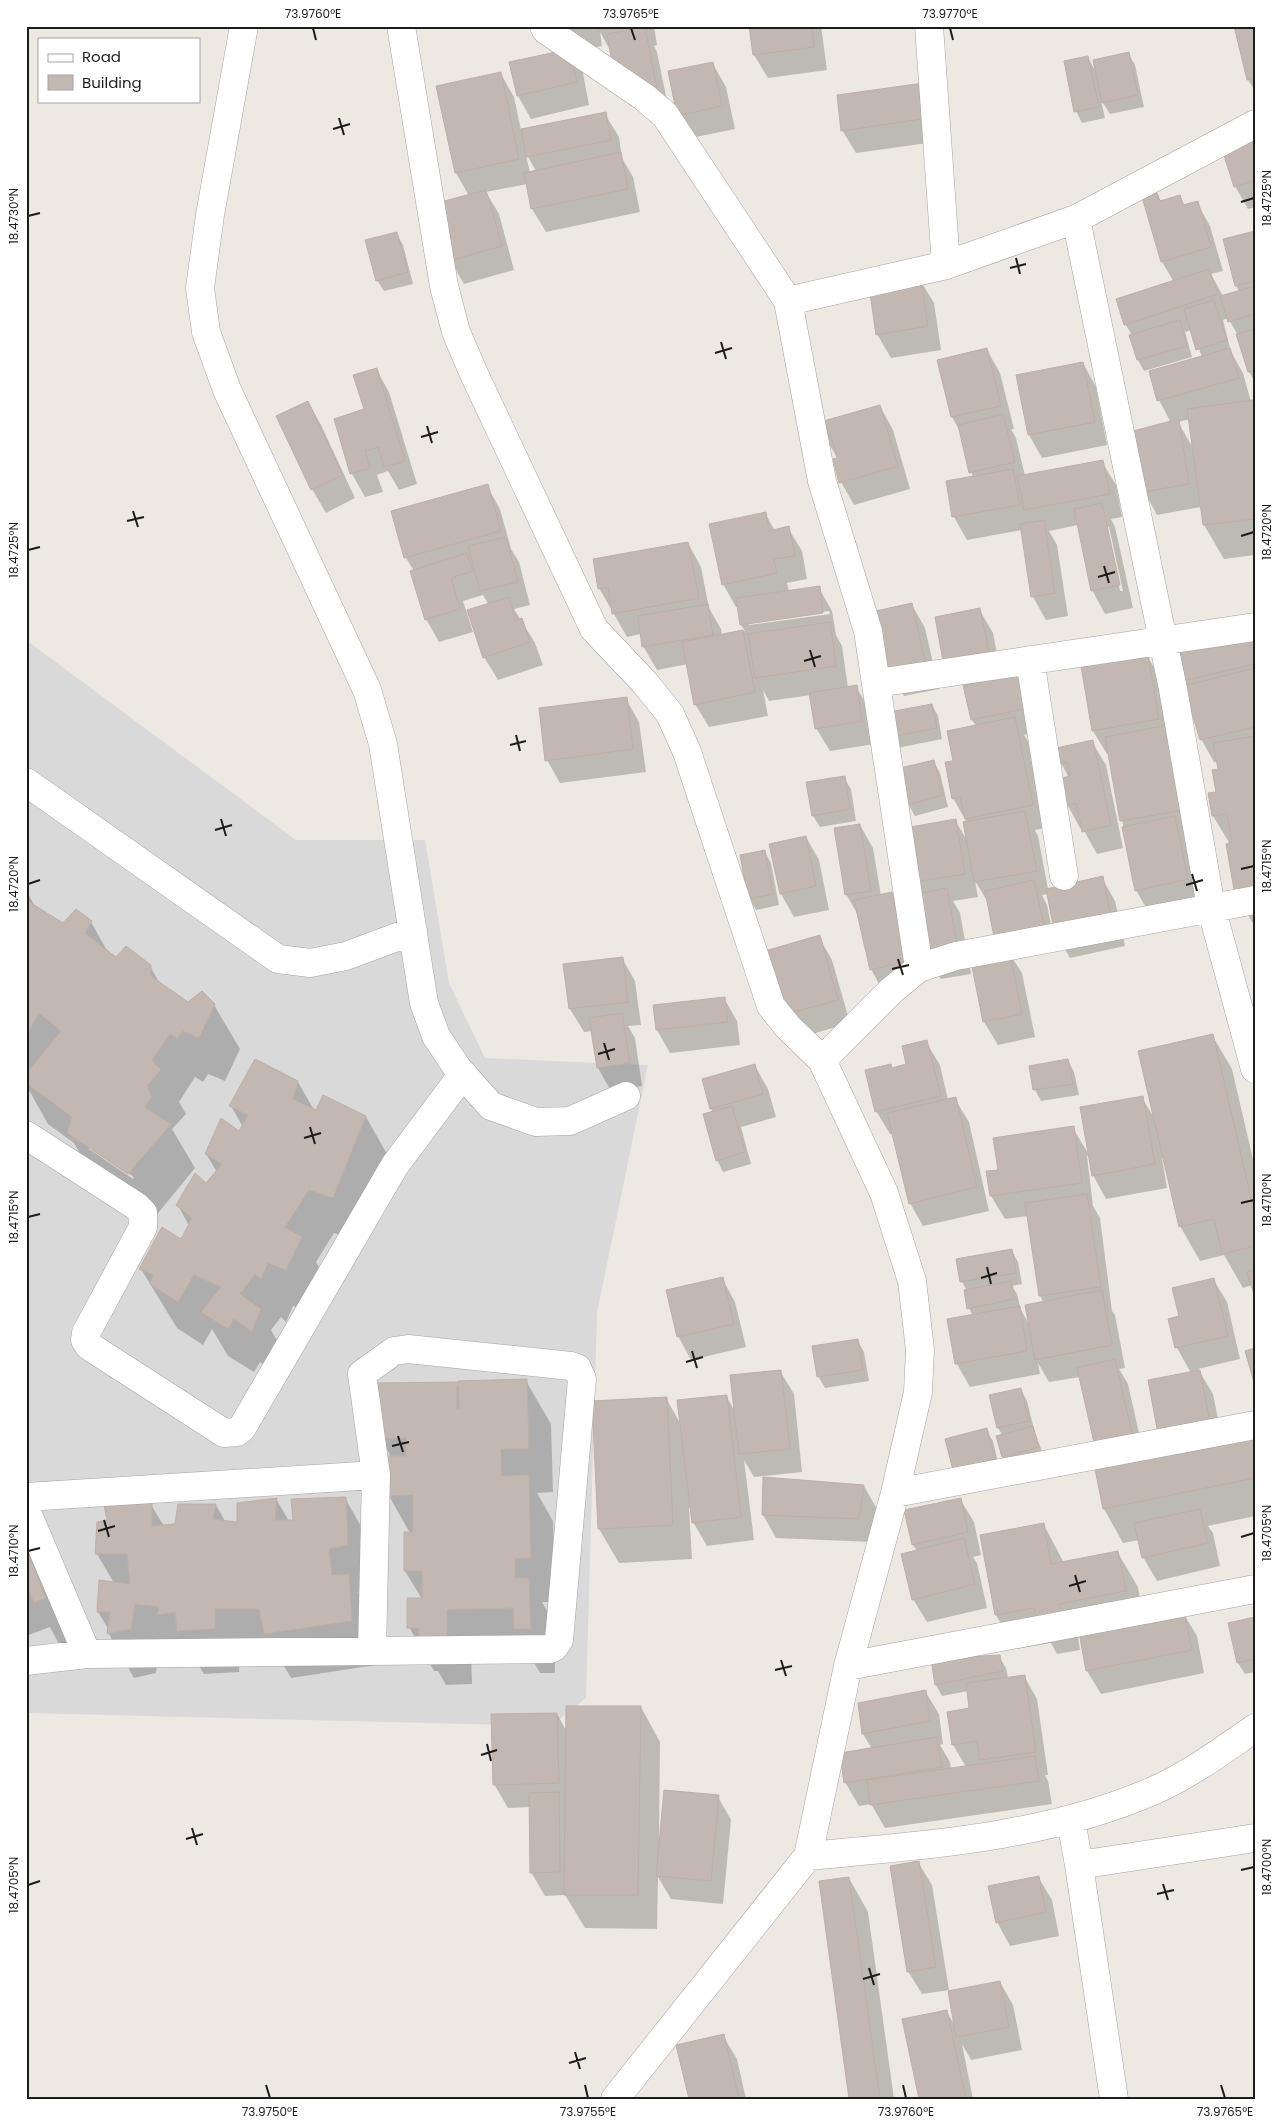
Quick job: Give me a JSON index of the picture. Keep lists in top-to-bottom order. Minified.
{"legend":["Road","Building"],"coordinates":["73.9760°E","73.9765°E","73.9770°E","18.4725°N","18.4730°N","18.4720°N","18.4715°N","18.4710°N","18.4705°N","18.4700°N","73.9750°E","73.9755°E"]}
